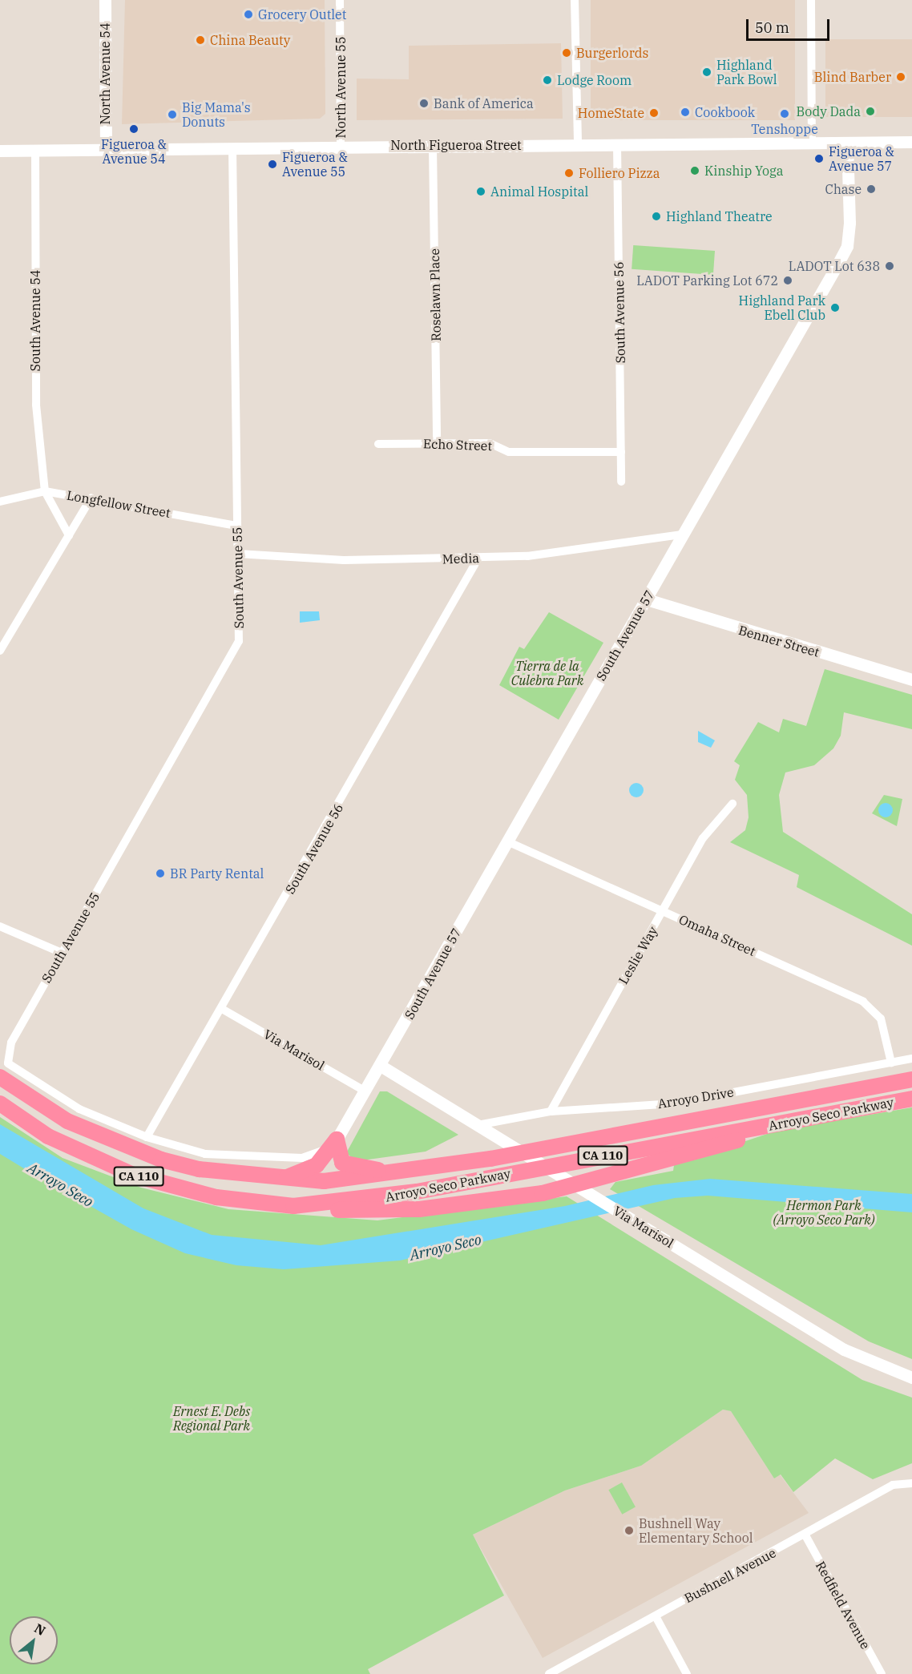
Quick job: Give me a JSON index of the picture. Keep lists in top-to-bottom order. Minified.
{"streets":{"highway":["Arroyo Seco Parkway","CA 110"],"street":["North Avenue 54","North Avenue 55","North Figueroa Street","Roselawn Place","South Avenue 56","South Avenue 54","Echo Street","Longfellow Street","Media","South Avenue 55","South Avenue 57","Benner Street","Omaha Street","Leslie Way","Via Marisol","Arroyo Drive","Bushnell Avenue","Redfield Avenue"]},"crossings":[["North Avenue 54","North Figueroa Street"],["North Avenue 55","North Figueroa Street"],["North Figueroa Street","Roselawn Place"],["North Figueroa Street","South Avenue 56"],["North Figueroa Street","South Avenue 54"],["North Figueroa Street","South Avenue 55"],["North Figueroa Street","South Avenue 57"],["Roselawn Place","Echo Street"],["South Avenue 56","Echo Street"],["South Avenue 56","Media"],["South Avenue 56","South Avenue 55"],["South Avenue 56","Via Marisol"],["South Avenue 54","Longfellow Street"],["Longfellow Street","South Avenue 55"],["Media","South Avenue 55"],["Media","South Avenue 57"],["South Avenue 57","Benner Street"],["South Avenue 57","Omaha Street"],["South Avenue 57","Via Marisol"],["Omaha Street","Leslie Way"],["Omaha Street","Arroyo Drive"],["Leslie Way","Arroyo Drive"],["Via Marisol","Arroyo Drive"],["Bushnell Avenue","Redfield Avenue"]],"water":["Arroyo Seco"],"parks":["Tierra de la Culebra Park","Hermon Park (Arroyo Seco Park)","Ernest E. Debs Regional Park"],"places":["Grocery Outlet","China Beauty","Burgerlords","Highland Park Bowl","Blind Barber","Lodge Room","Bank of America","Body Dada","Cookbook","HomeState","Tenshoppe","Big Mama's Donuts","Figueroa & Avenue 54","Figueroa & Avenue 57","Figueroa & Avenue 55","Kinship Yoga","Folliero Pizza","Chase","Animal Hospital","Highland Theatre","LADOT Lot 638","LADOT Parking Lot 672","Highland Park Ebell Club","BR Party Rental","Bushnell Way Elementary School"],"scale_bar":"50 m","north":"top right"}
